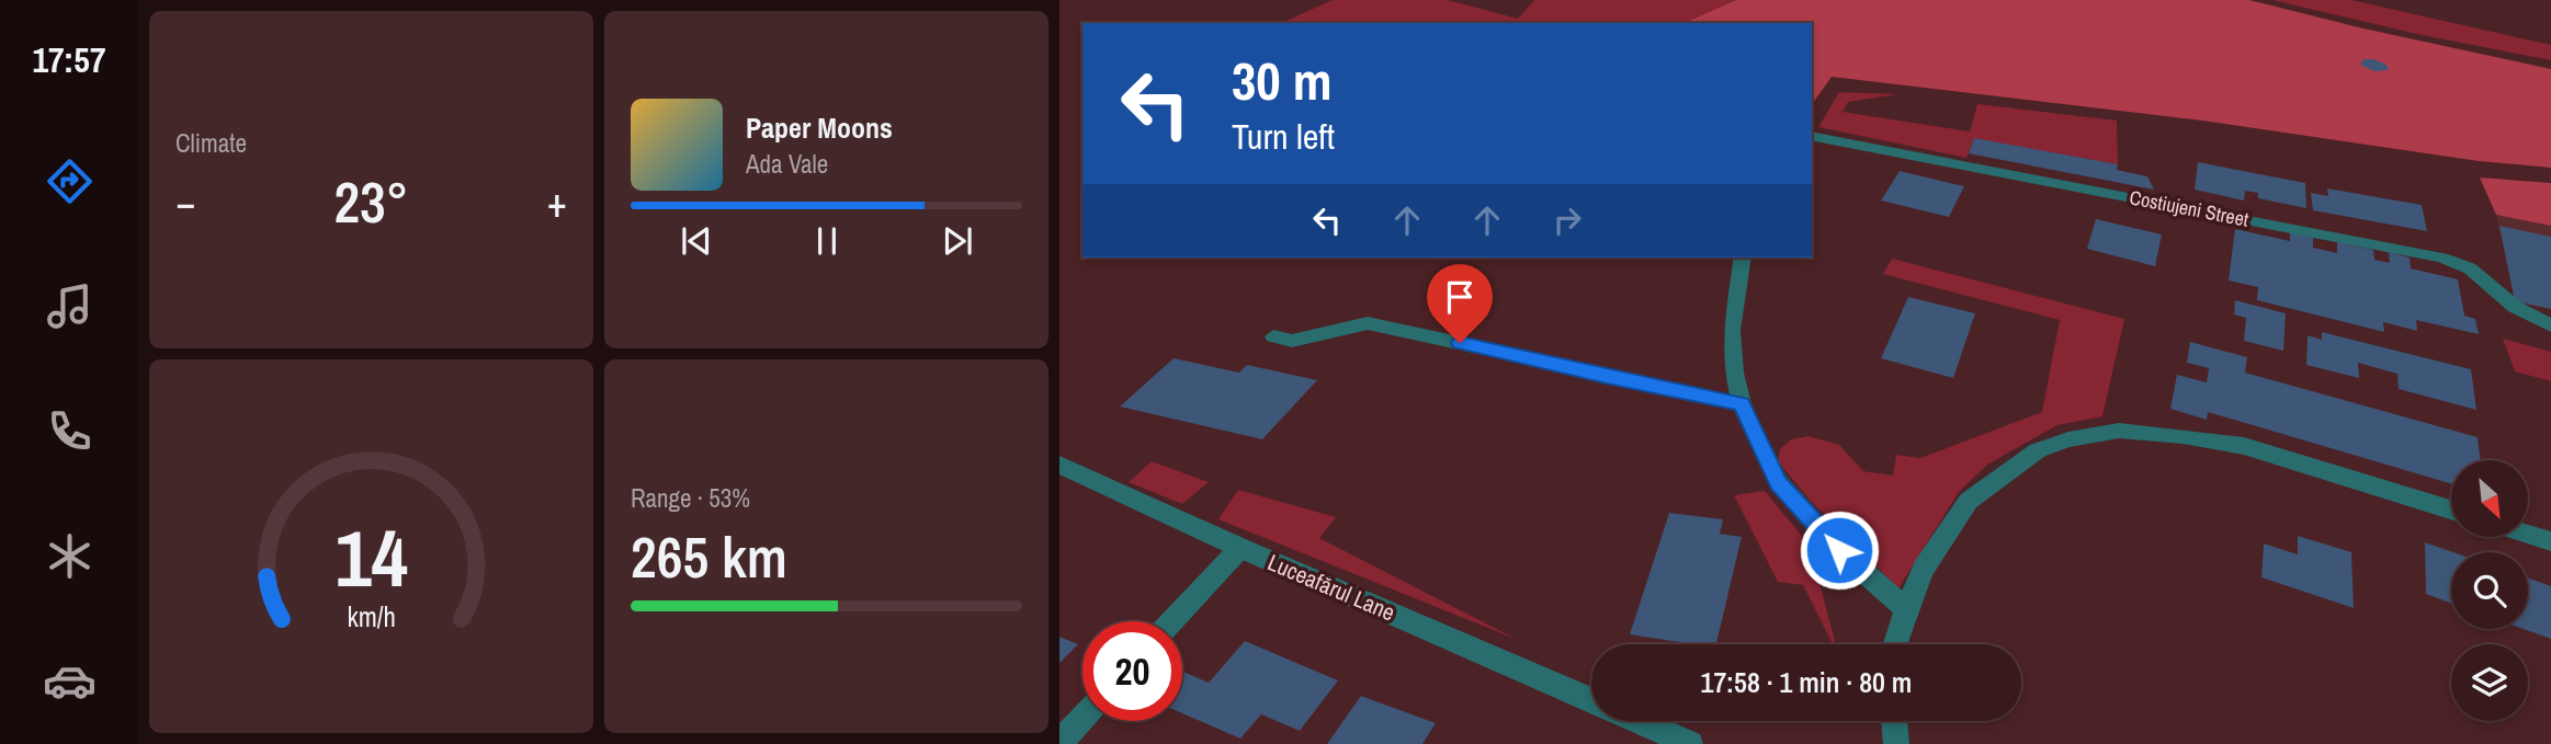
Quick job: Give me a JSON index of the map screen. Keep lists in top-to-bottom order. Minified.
{"streets":{"street":["Costiujeni Street","Luceafărul Lane"]},"north":"bottom right","page":{"tabs":"17:57","tile":["Climate",["Range · 53%","265 km"]],"turn":["30 m","Turn left"],"song":["Paper Moons","Ada Vale"],"heat":["−","23°","+"],"limit":"20","trip":"17:58 · 1 min · 80 m","gauge":["14","km/h"]}}
